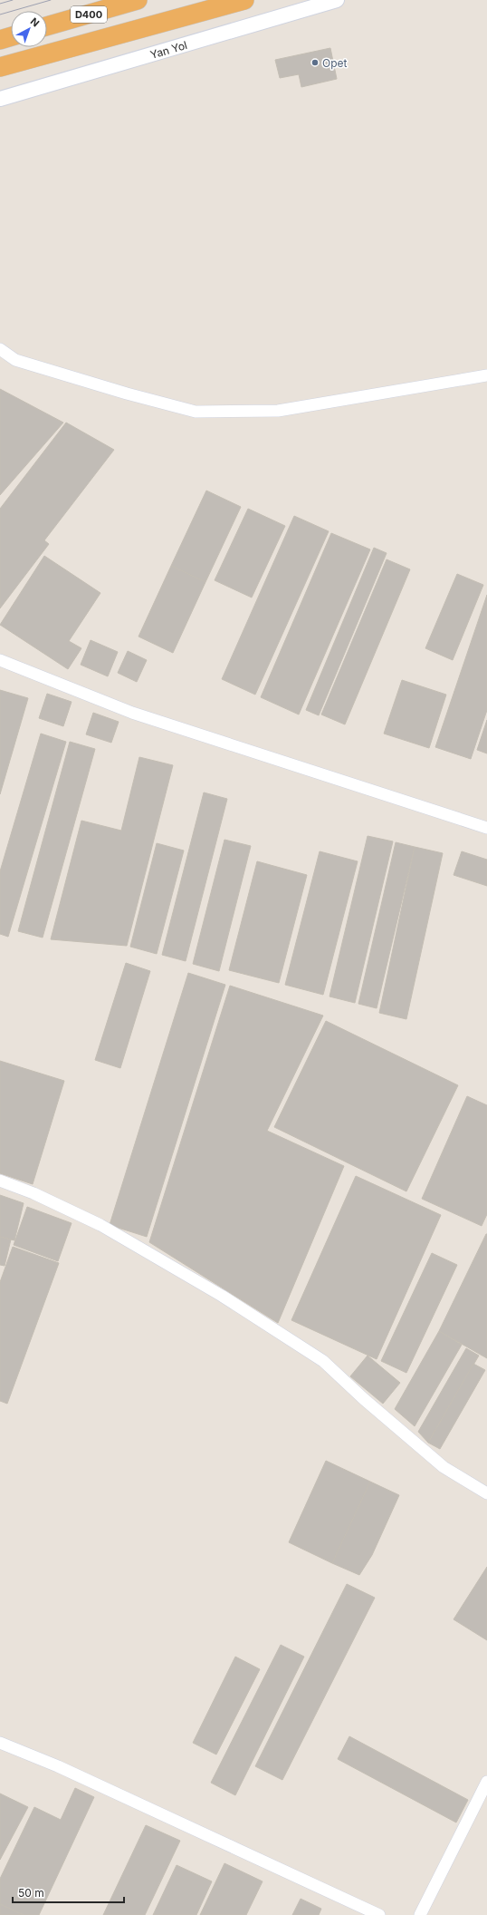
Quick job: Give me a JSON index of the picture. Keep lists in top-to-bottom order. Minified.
{"streets":{"highway":["D400"],"street":["Yan Yol"]},"places":["Opet"],"scale_bar":"50 m","north":"top right"}
